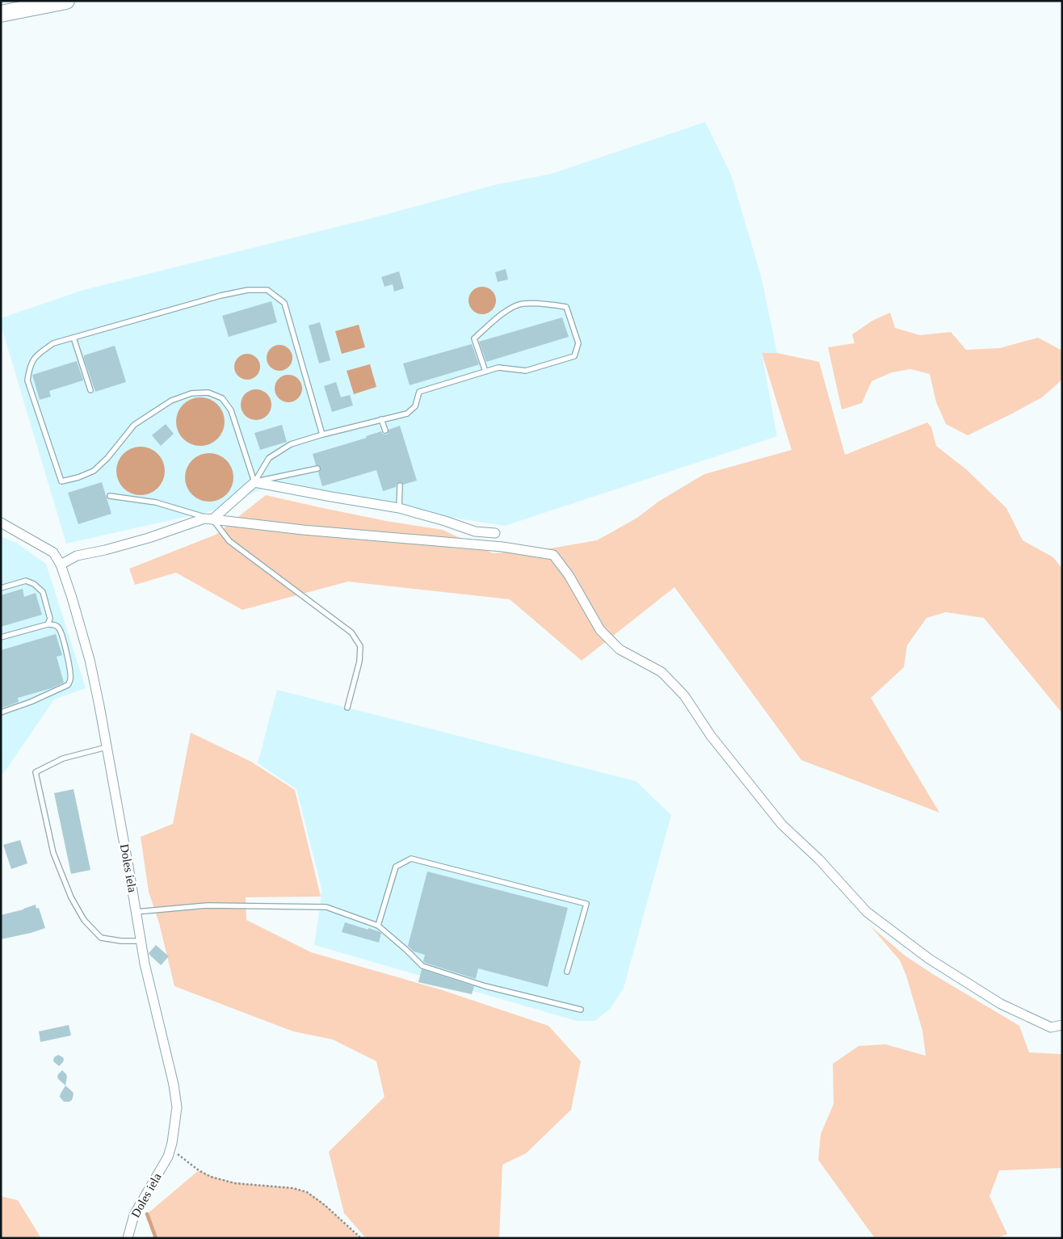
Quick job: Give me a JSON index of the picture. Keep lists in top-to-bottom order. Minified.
{"streets":{"street":["Doles iela"]}}
